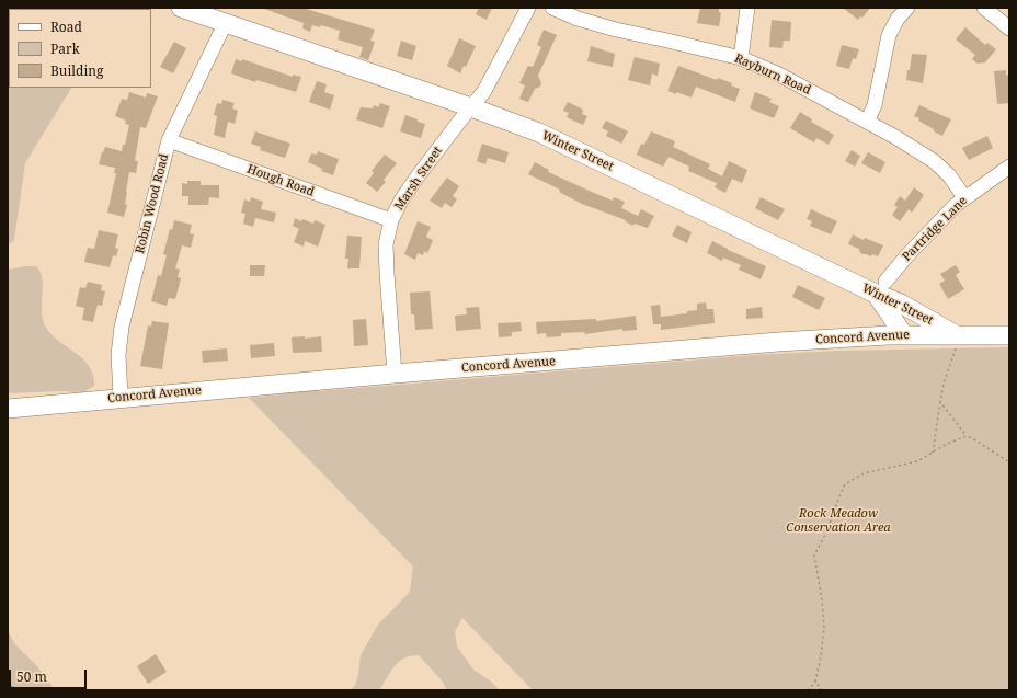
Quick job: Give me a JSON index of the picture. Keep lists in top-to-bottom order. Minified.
{"streets":{"main road":["Winter Street","Concord Avenue"],"street":["Rayburn Road","Marsh Street","Hough Road","Robin Wood Road","Partridge Lane"]},"crossings":[["Rayburn Road","Partridge Lane"],["Winter Street","Marsh Street"],["Winter Street","Robin Wood Road"],["Winter Street","Partridge Lane"],["Winter Street","Concord Avenue"],["Marsh Street","Hough Road"],["Marsh Street","Concord Avenue"],["Hough Road","Robin Wood Road"],["Robin Wood Road","Concord Avenue"]],"parks":["Rock Meadow Conservation Area"],"legend":["Road","Park","Building"],"scale_bar":"50 m"}
